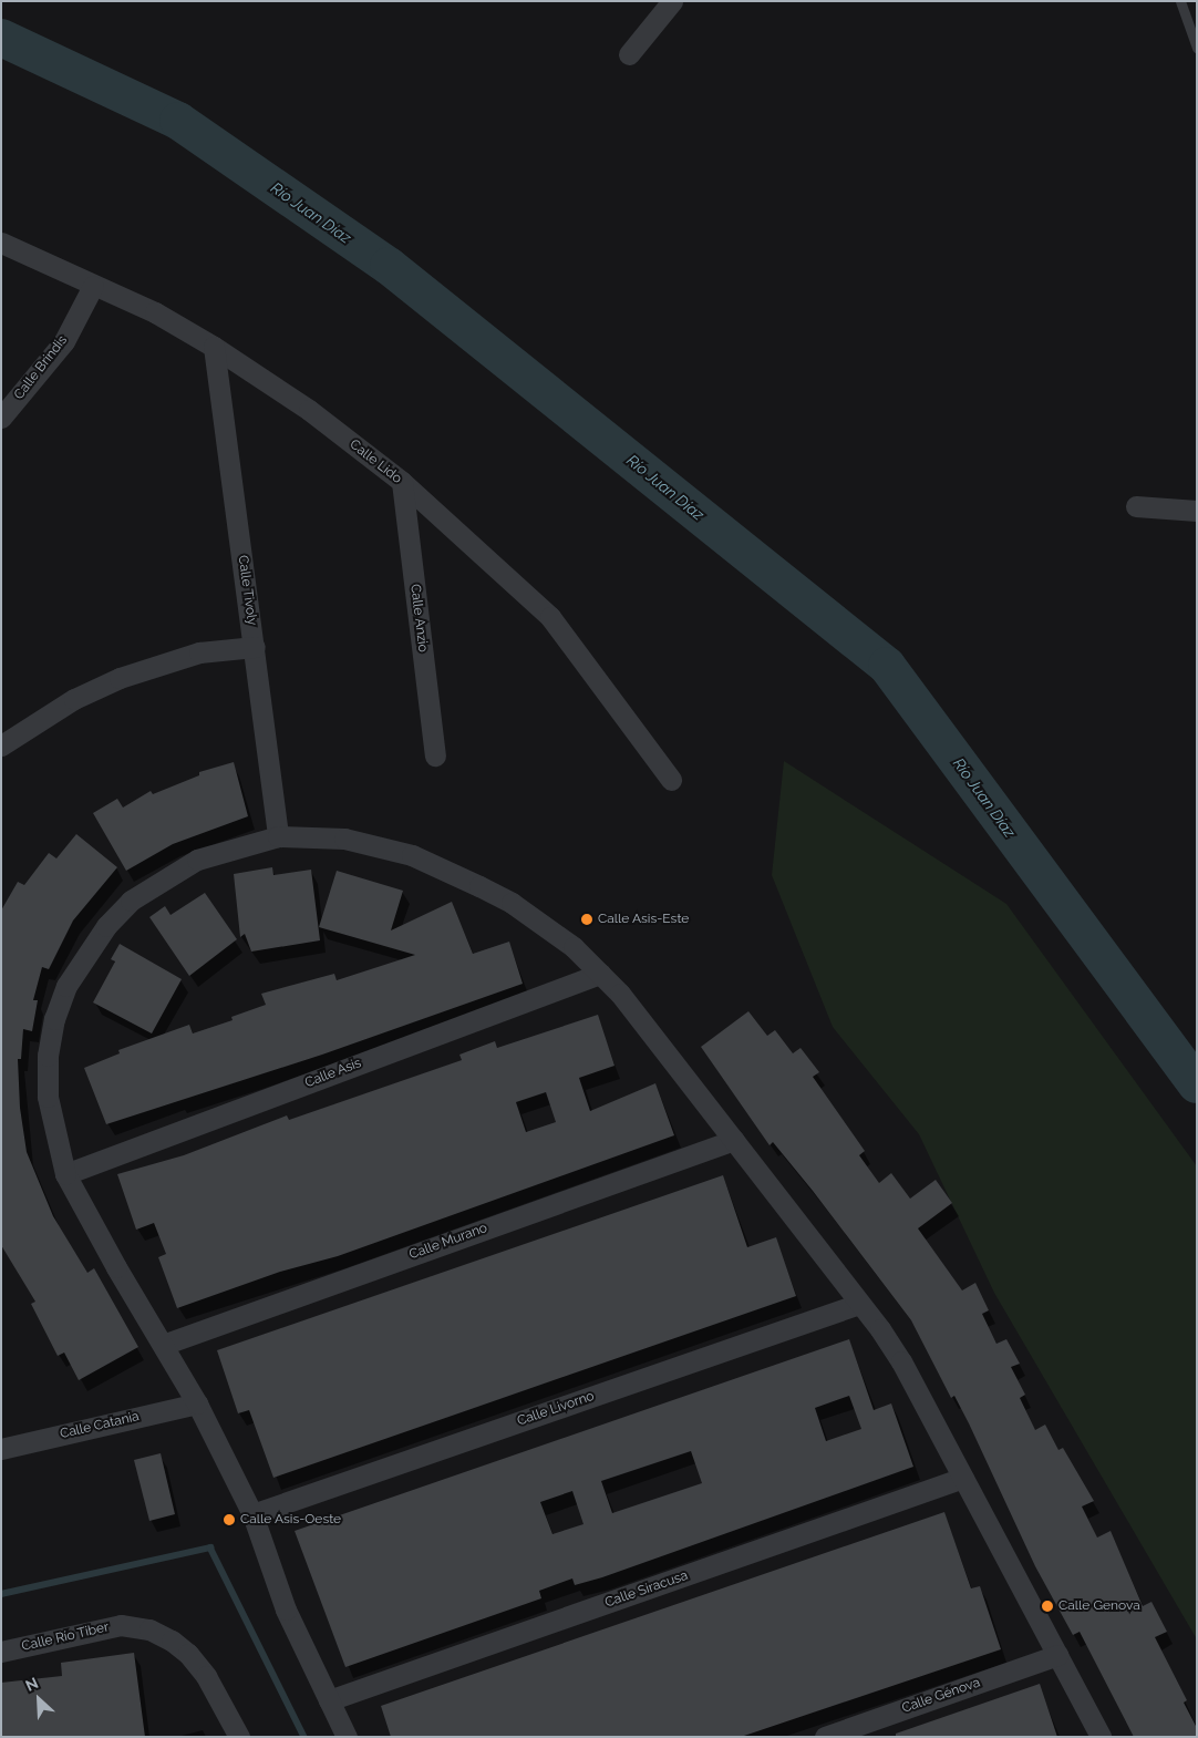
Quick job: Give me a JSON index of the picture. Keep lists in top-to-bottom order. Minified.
{"streets":{"street":["Calle Brindis","Calle Lido","Calle Tivoly","Calle Anzio","Calle Asis","Calle Murano","Calle Livorno","Calle Catania","Calle Siracusa","Calle Río Tiber","Calle Génova"]},"crossings":[["Calle Brindis","Calle Lido"],["Calle Lido","Calle Tivoly"],["Calle Lido","Calle Anzio"]],"water":["Río Juan Díaz"],"places":["Calle Asis-Este","Calle Asis-Oeste","Calle Genova"],"north":"top left"}
